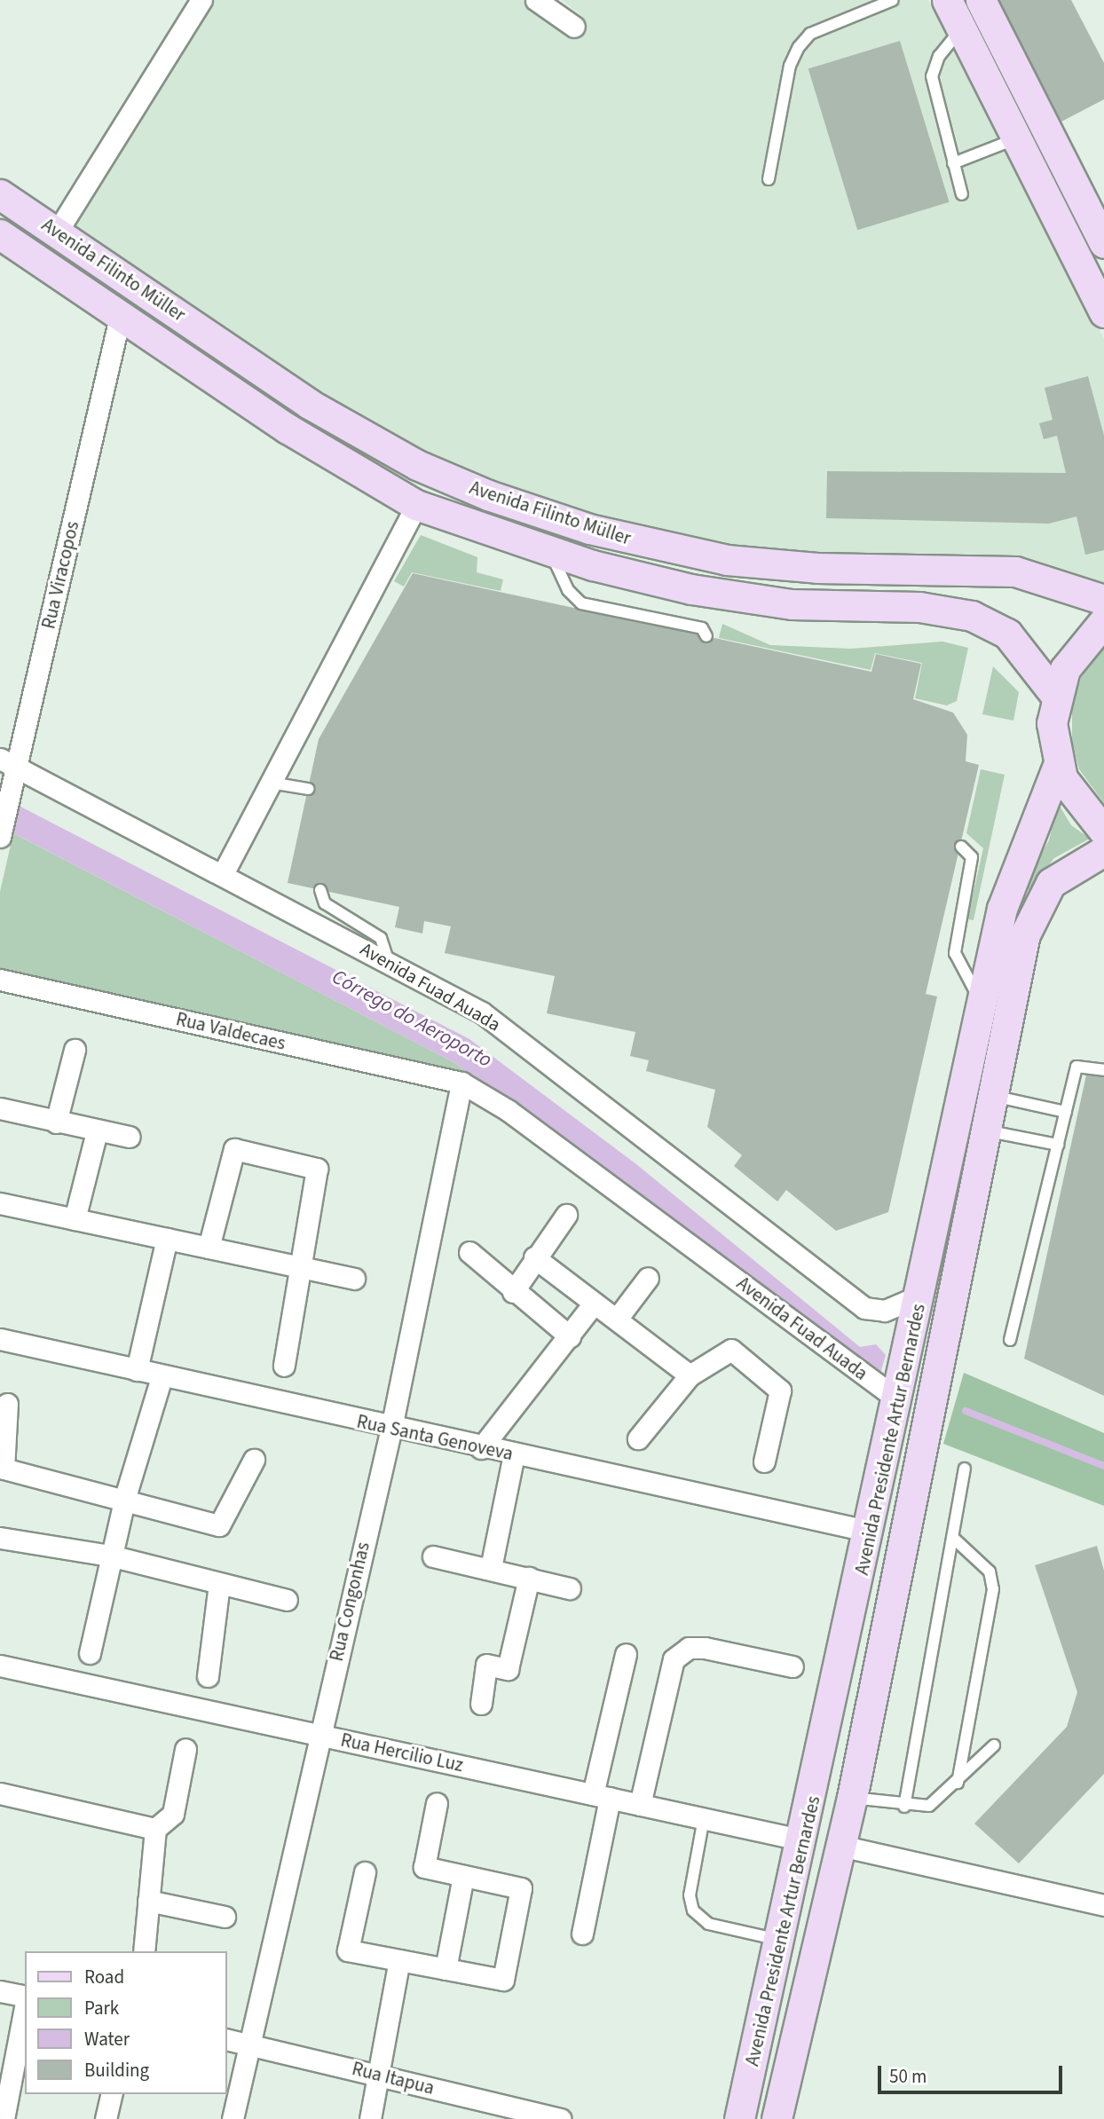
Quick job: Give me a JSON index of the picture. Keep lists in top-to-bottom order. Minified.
{"streets":{"main road":["Avenida Filinto Müller","Avenida Presidente Artur Bernardes"],"street":["Rua Viracopos","Avenida Fuad Auada","Rua Valdecaes","Rua Santa Genoveva","Rua Congonhas","Rua Hercilio Luz","Rua Itapua"]},"crossings":[["Avenida Filinto Müller","Rua Viracopos"],["Rua Viracopos","Avenida Fuad Auada"],["Avenida Fuad Auada","Rua Valdecaes"],["Avenida Fuad Auada","Avenida Presidente Artur Bernardes"],["Avenida Fuad Auada","Rua Congonhas"],["Rua Valdecaes","Rua Congonhas"],["Rua Santa Genoveva","Avenida Presidente Artur Bernardes"],["Rua Santa Genoveva","Rua Congonhas"],["Avenida Presidente Artur Bernardes","Rua Hercilio Luz"],["Rua Congonhas","Rua Hercilio Luz"],["Rua Congonhas","Rua Itapua"]],"water":["Córrego do Aeroporto"],"legend":["Road","Park","Water","Building"],"scale_bar":"50 m"}
